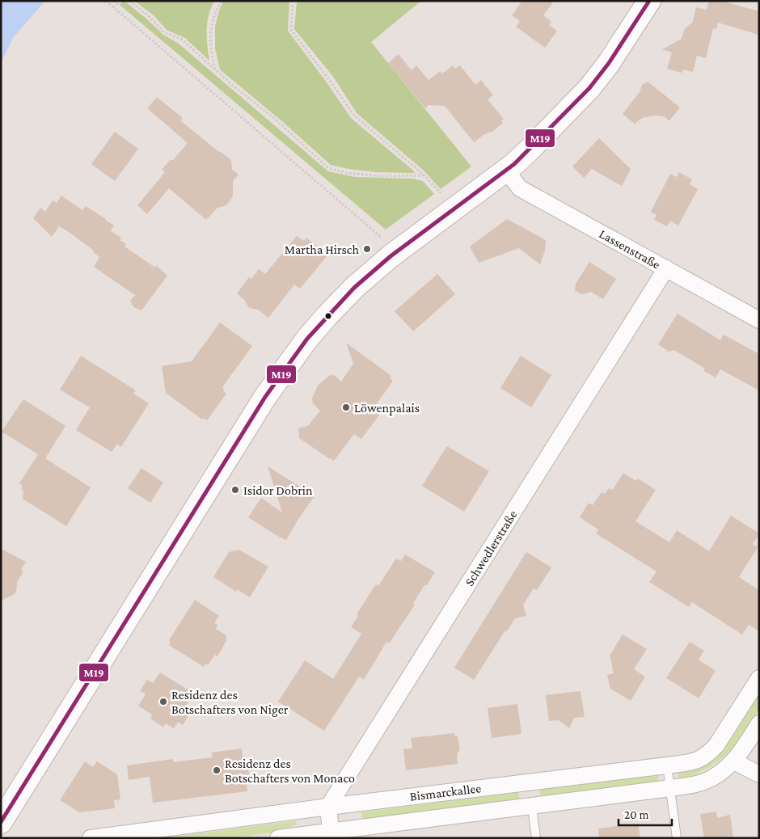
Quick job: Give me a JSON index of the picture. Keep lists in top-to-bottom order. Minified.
{"streets":{"street":["Lassenstraße","Schwedlerstraße","Bismarckallee"]},"crossings":[["Lassenstraße","Schwedlerstraße"],["Schwedlerstraße","Bismarckallee"]],"places":["Martha Hirsch","Löwenpalais","Isidor Dobrin","Residenz des Botschafters von Niger","Residenz des Botschafters von Monaco"],"lines":["transit line M19"],"scale_bar":"20 m"}
